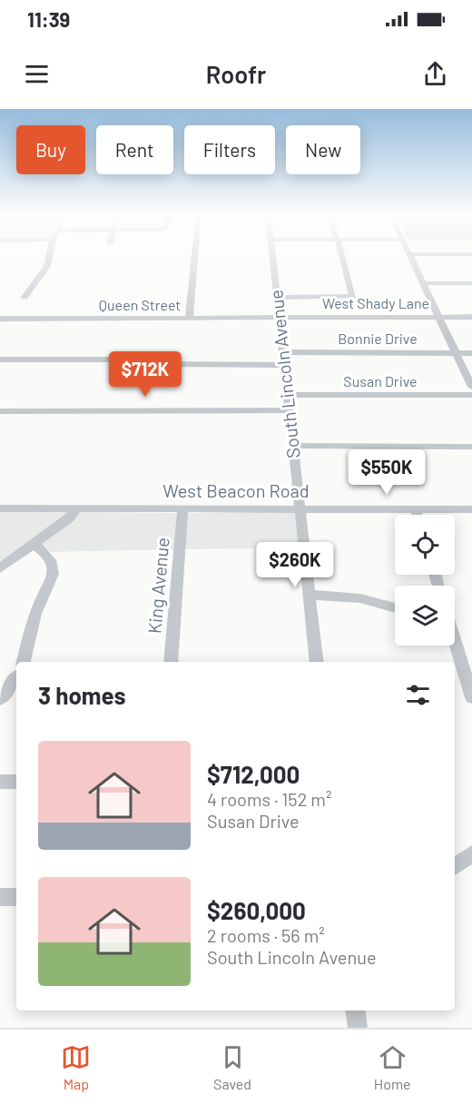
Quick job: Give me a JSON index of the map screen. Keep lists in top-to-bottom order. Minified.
{"streets":{"street":["West Shady Lane","Queen Street","Bonnie Drive","South Lincoln Avenue","Susan Drive","West Beacon Road","King Avenue"]},"crossings":[["West Shady Lane","Queen Street"],["West Shady Lane","South Lincoln Avenue"],["Queen Street","South Lincoln Avenue"],["Bonnie Drive","South Lincoln Avenue"],["South Lincoln Avenue","Susan Drive"],["South Lincoln Avenue","West Beacon Road"],["West Beacon Road","King Avenue"]],"page":{"status":"11:39","header":"Roofr","chip":["Buy","Rent","Filters","New"],"price":["$712K","$550K","$260K"],"heading":"3 homes","list":[{"name":"$712,000","note":"4 rooms · 152 m² · Susan Drive"},{"name":"$260,000","note":"2 rooms · 56 m² · South Lincoln Avenue"}],"tabs":["Map","Saved","Home"]}}
